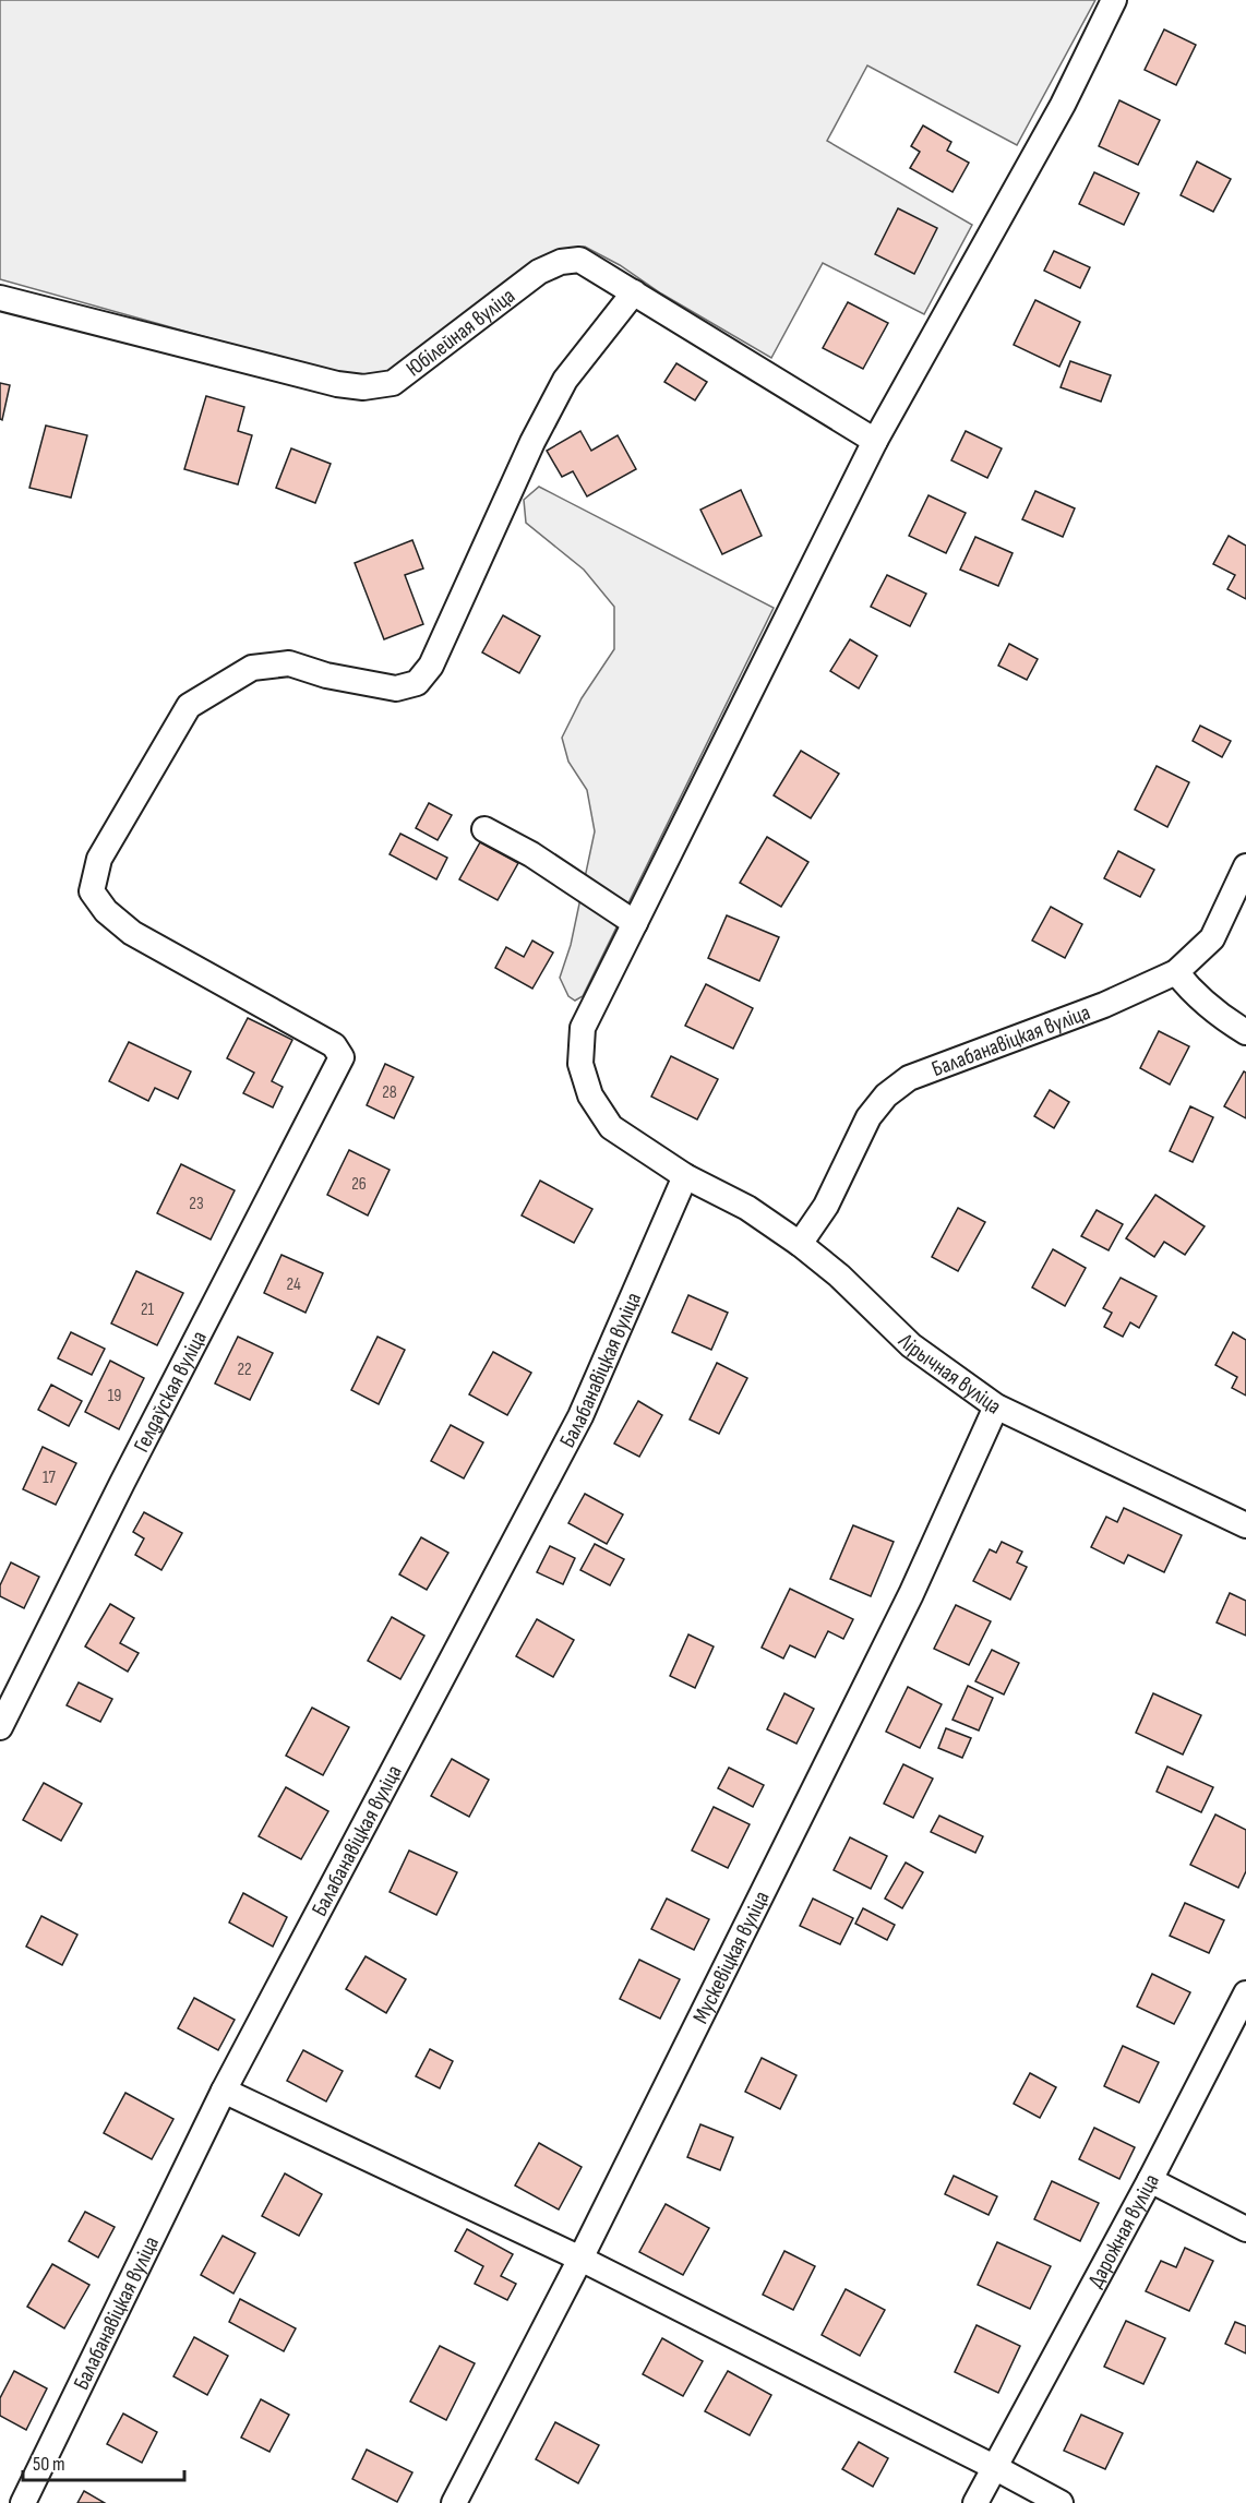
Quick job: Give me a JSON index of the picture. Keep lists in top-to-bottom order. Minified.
{"streets":{"street":["Юбілейная вуліца","Балабанавіцкая вуліца","Лірычная вуліца","Гелдаўская вуліца","Мускевіцкая вуліца","Дарожная вуліца"]},"crossings":[["Юбілейная вуліца","Лірычная вуліца"],["Юбілейная вуліца","Гелдаўская вуліца"],["Балабанавіцкая вуліца","Лірычная вуліца"],["Лірычная вуліца","Мускевіцкая вуліца"]],"house_numbers":["28","26","23","24","21","22","19","17"],"scale_bar":"50 m"}
